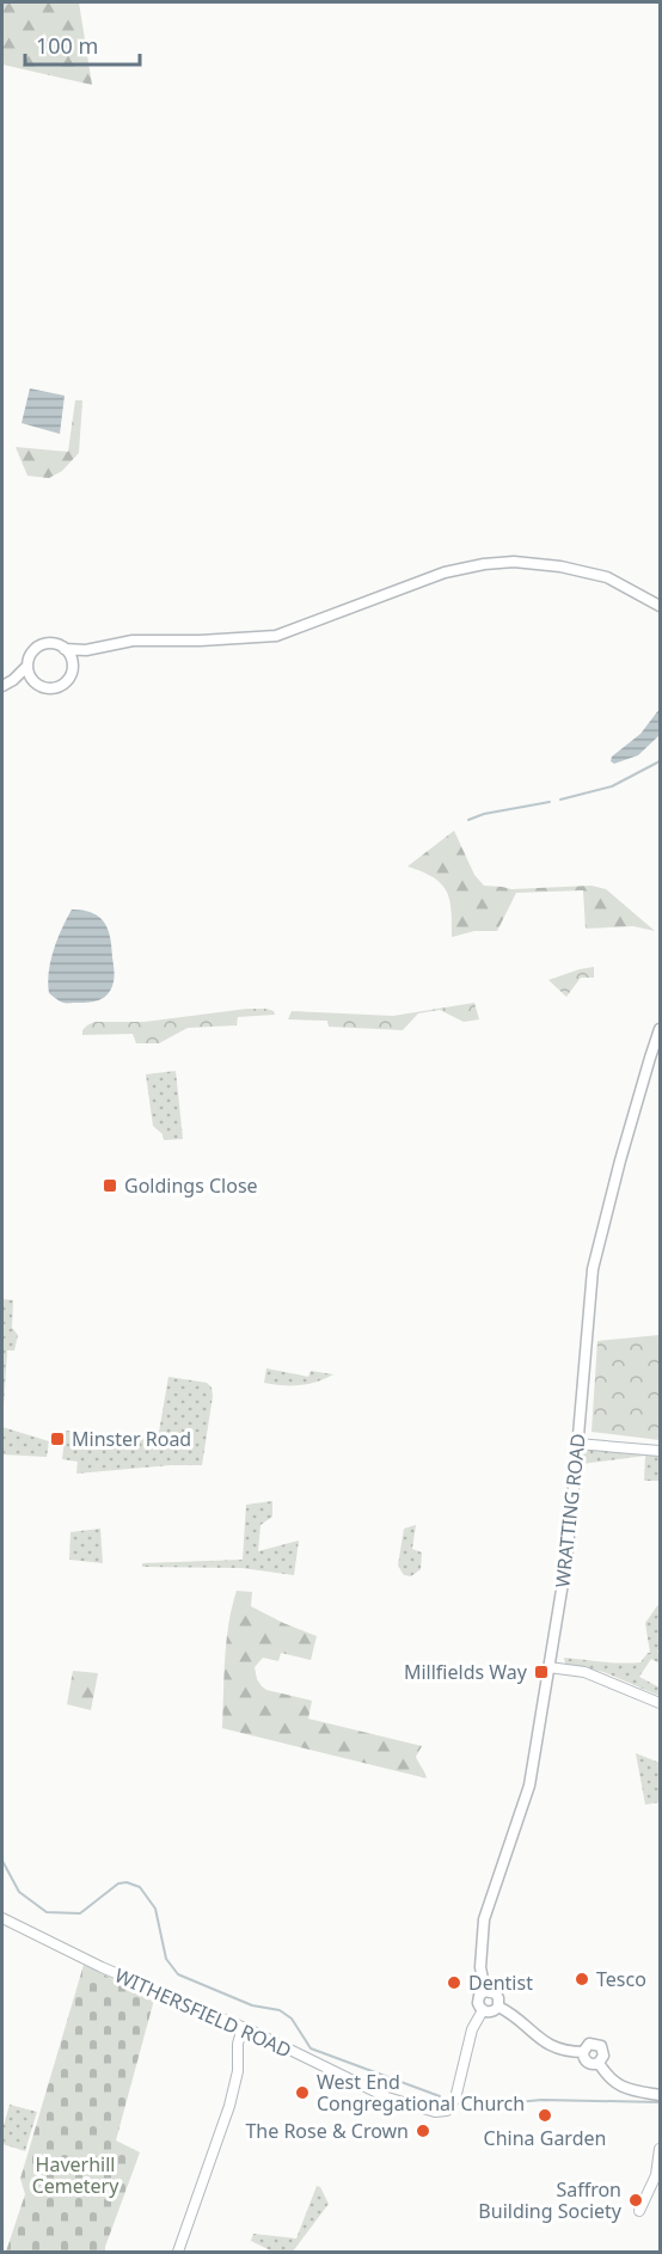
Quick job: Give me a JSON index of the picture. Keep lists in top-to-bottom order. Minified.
{"streets":{"main road":["WRATTING ROAD"],"street":["WITHERSFIELD ROAD"]},"crossings":[["WRATTING ROAD","WITHERSFIELD ROAD"]],"parks":["Haverhill Cemetery"],"places":{"transit":["Goldings Close","Minster Road","Millfields Way"],"other":["Tesco","Dentist","West End Congregational Church","China Garden","The Rose & Crown","Saffron Building Society"]},"scale_bar":"100 m"}
